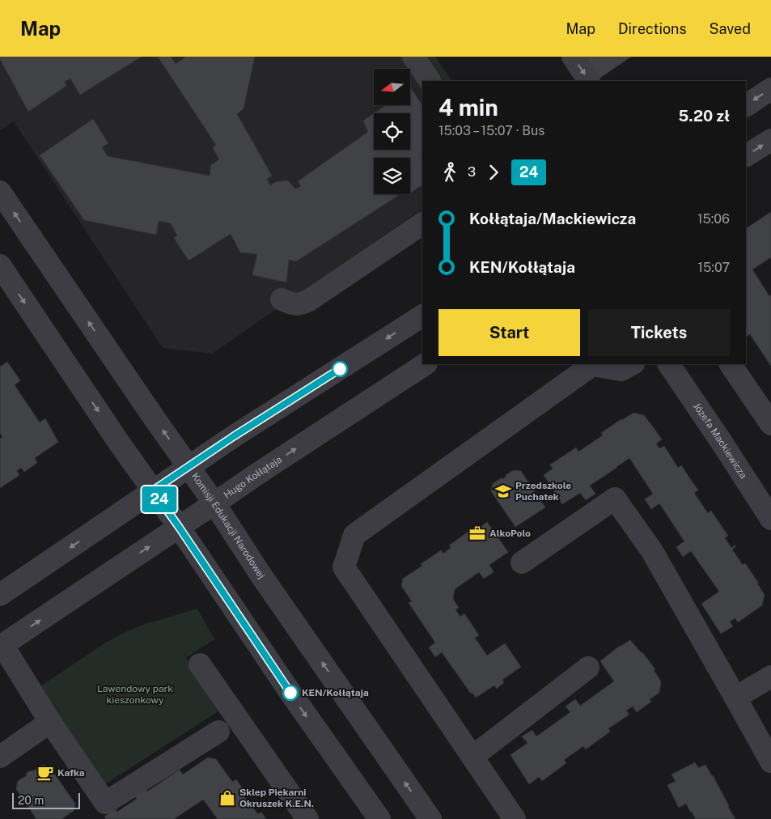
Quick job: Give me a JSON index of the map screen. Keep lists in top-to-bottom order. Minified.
{"streets":{"street":["Józefa Mackiewicza","Hugo Kołłątaja","Komisji Edukacji Narodowej"]},"crossings":[["Hugo Kołłątaja","Komisji Edukacji Narodowej"]],"parks":["Lawendowy park kieszonkowy"],"places":{"school or university":["Przedszkole Puchatek"],"office":["AlkoPolo"],"other":["KEN/Kołłątaja"],"cafe":["Kafka"],"shop":["Sklep Piekarni Okruszek K.E.N."]},"lines":["bus line 24"],"scale_bar":"20 m","north":"left","page":{"header":"Map","nav":["Map","Directions","Saved"],"on_map":"24","heading":["4 min","15:03 – 15:07 · Bus","5.20 zł"],"legs":["3","24"],"list":[{"name":"Kołłątaja/Mackiewicza","value":"15:06"},{"name":"KEN/Kołłątaja","value":"15:07"}],"buttons":["Start","Tickets"],"scale":"20 m"}}
